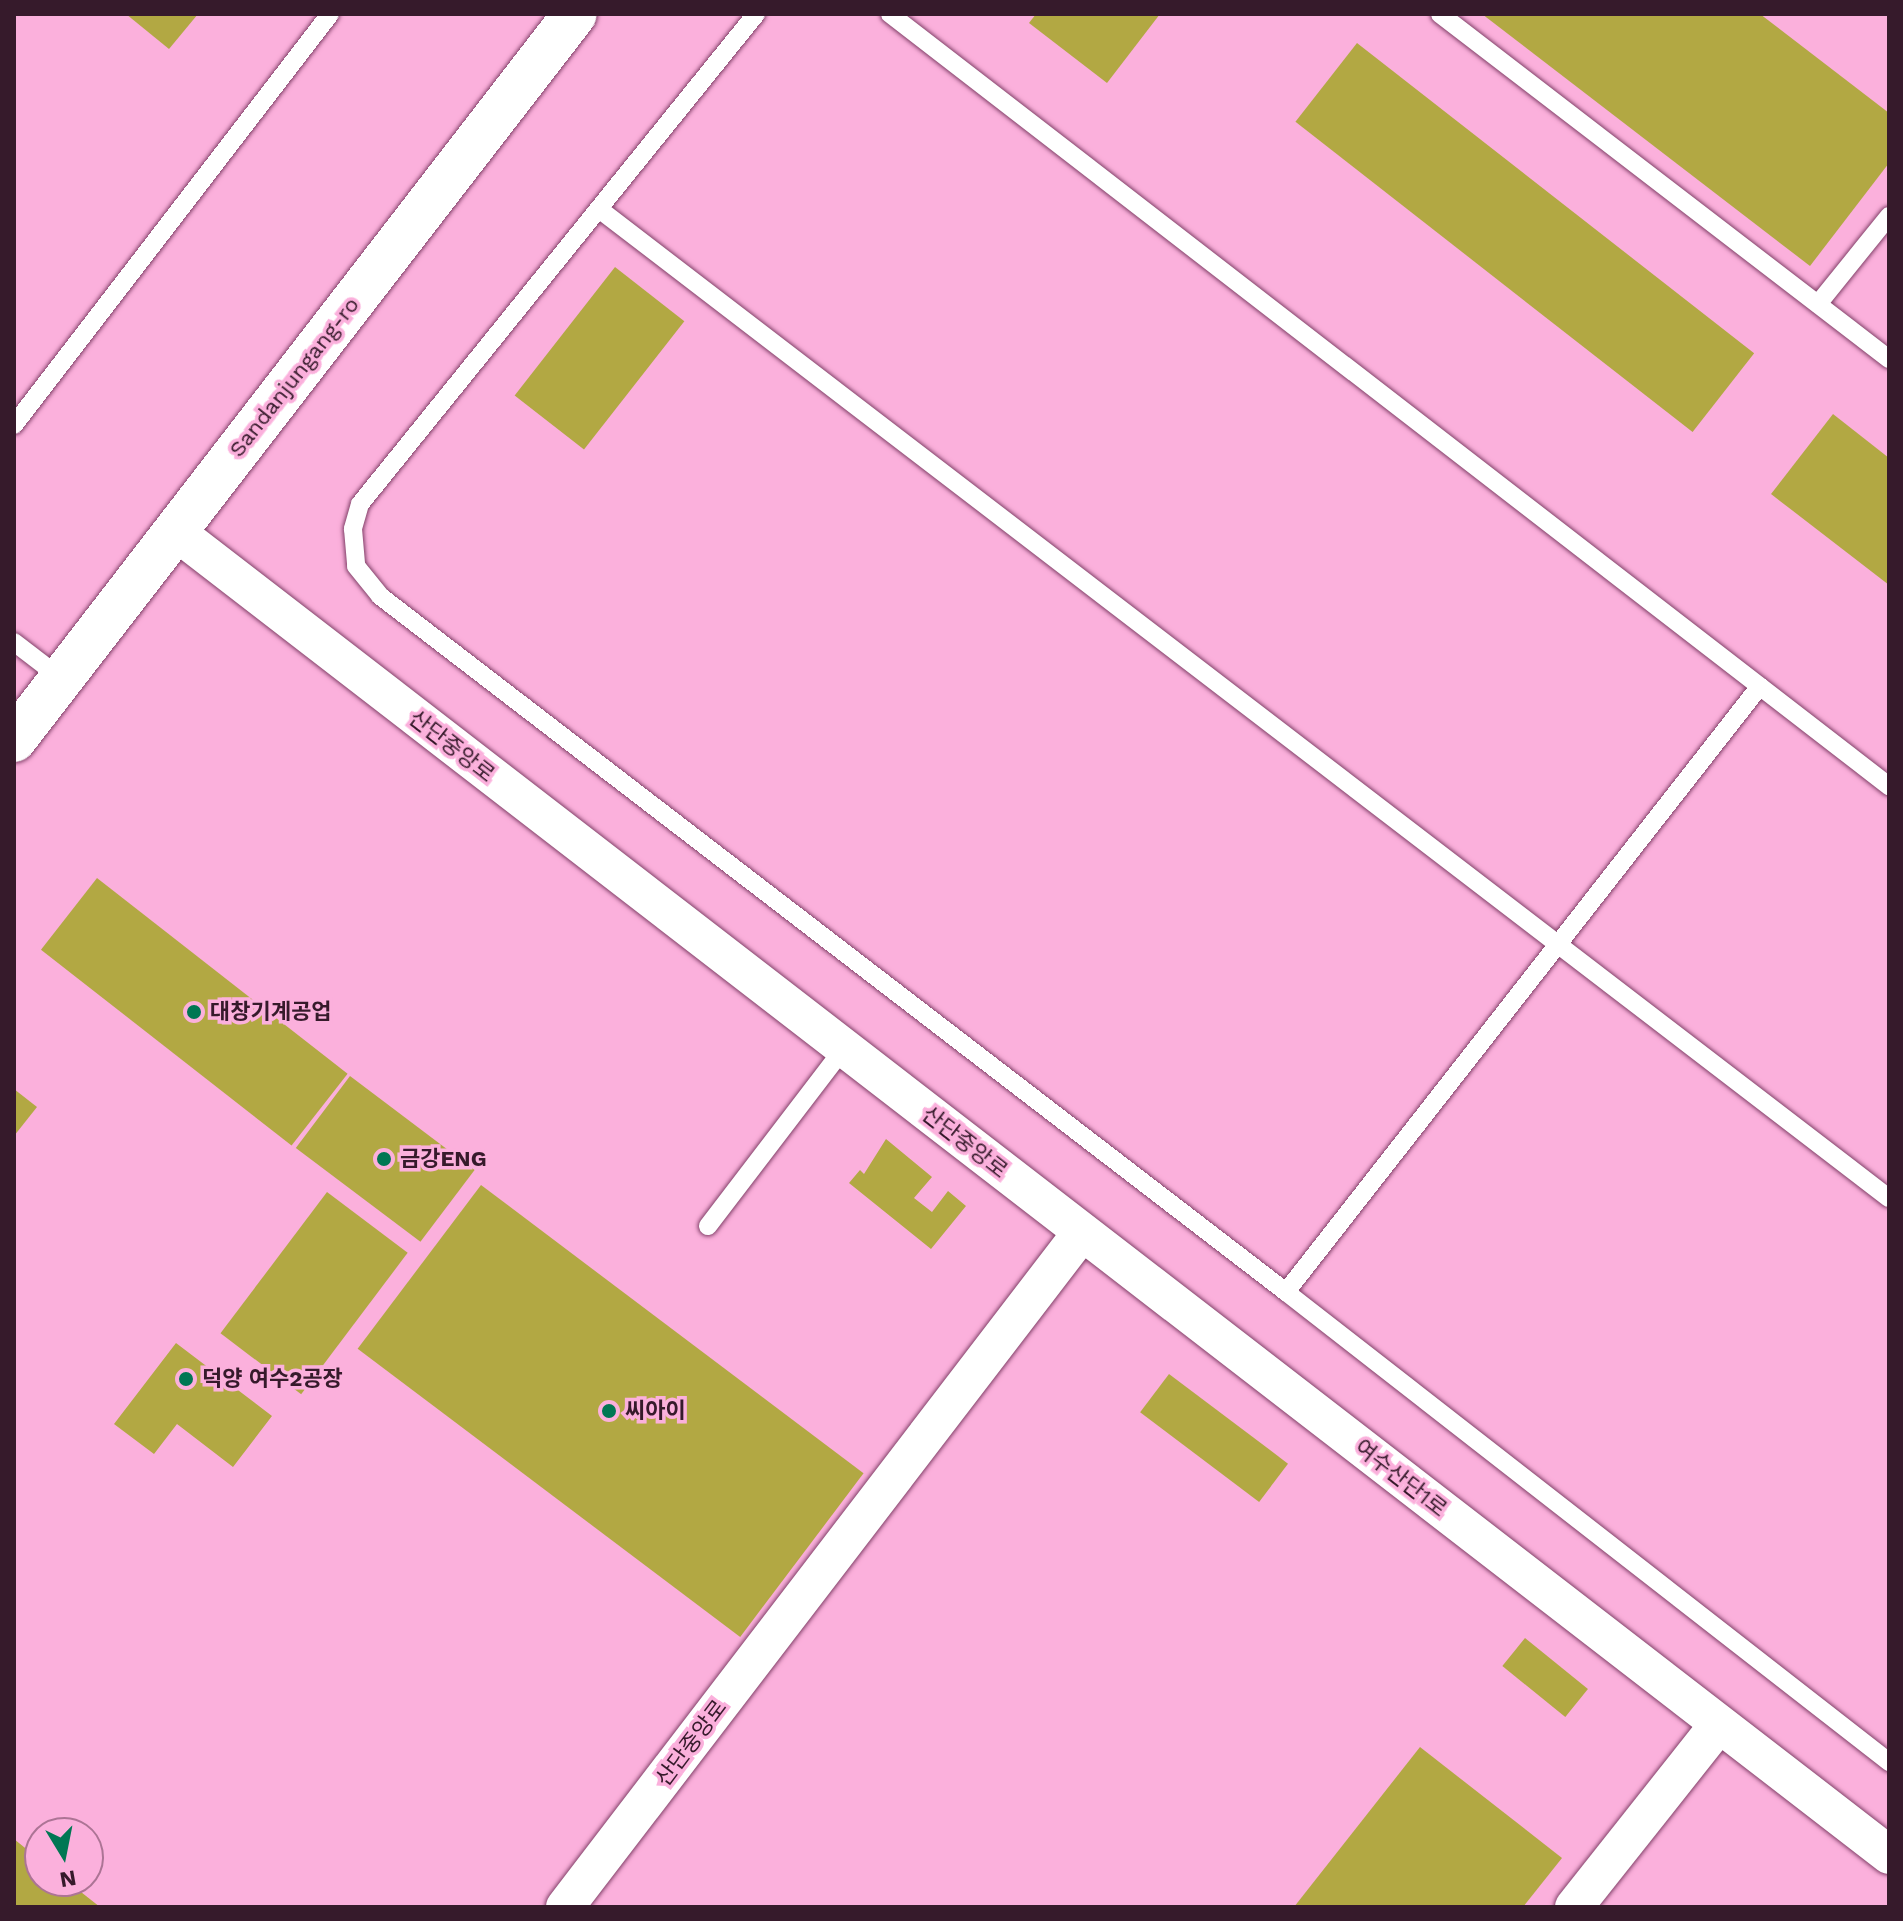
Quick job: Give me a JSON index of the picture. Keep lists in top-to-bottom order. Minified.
{"streets":{"street":["Sandanjungang-ro","산단중앙로","여수산단1로"]},"crossings":[["Sandanjungang-ro","산단중앙로"],["산단중앙로","여수산단1로"]],"places":["대창기계공업","금강ENG","덕양 여수2공장","씨아이"],"north":"bottom"}
